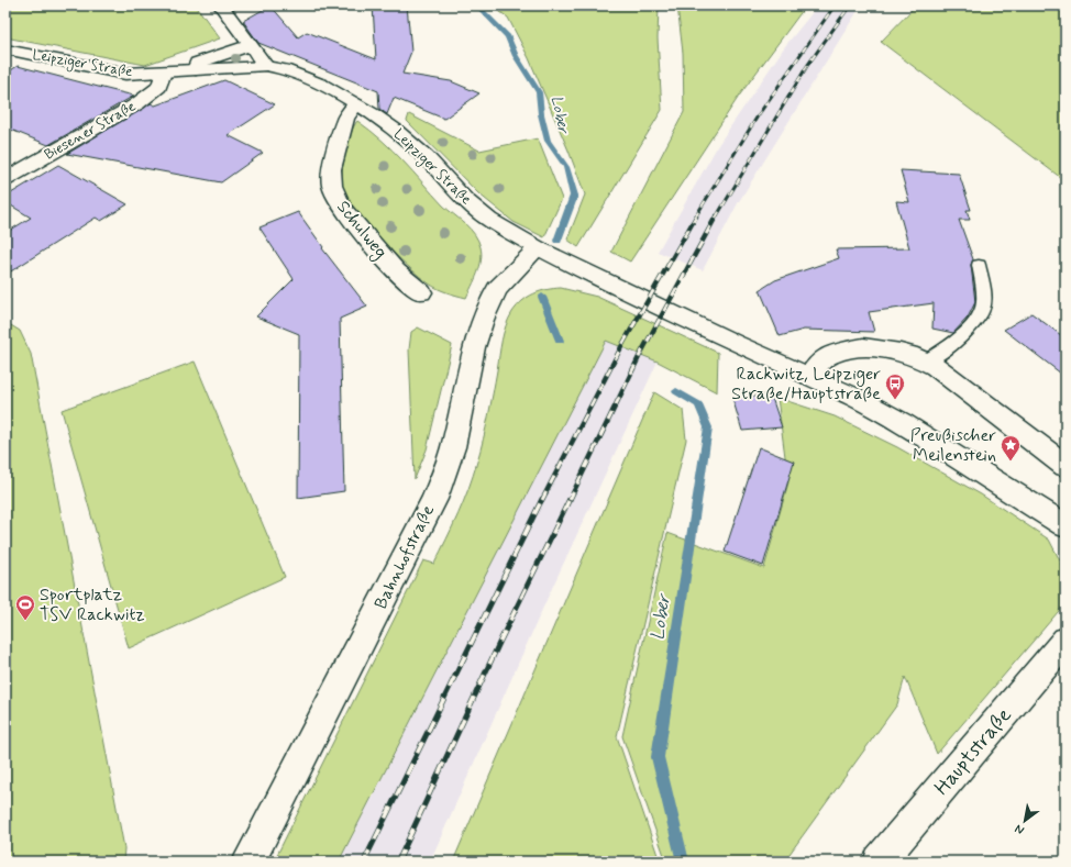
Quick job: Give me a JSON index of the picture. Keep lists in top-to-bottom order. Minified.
{"streets":{"street":["Leipziger Straße","Biesener Straße","Schulweg","Bahnhofstraße","Hauptstraße"]},"crossings":[["Leipziger Straße","Biesener Straße"],["Leipziger Straße","Schulweg"],["Leipziger Straße","Bahnhofstraße"]],"water":["Lober"],"places":{"bus stop":["Rackwitz, Leipziger Straße/Hauptstraße"],"place":["Preußischer Meilenstein"],"sports":["Sportplatz TSV Rackwitz"]},"north":"bottom left"}
